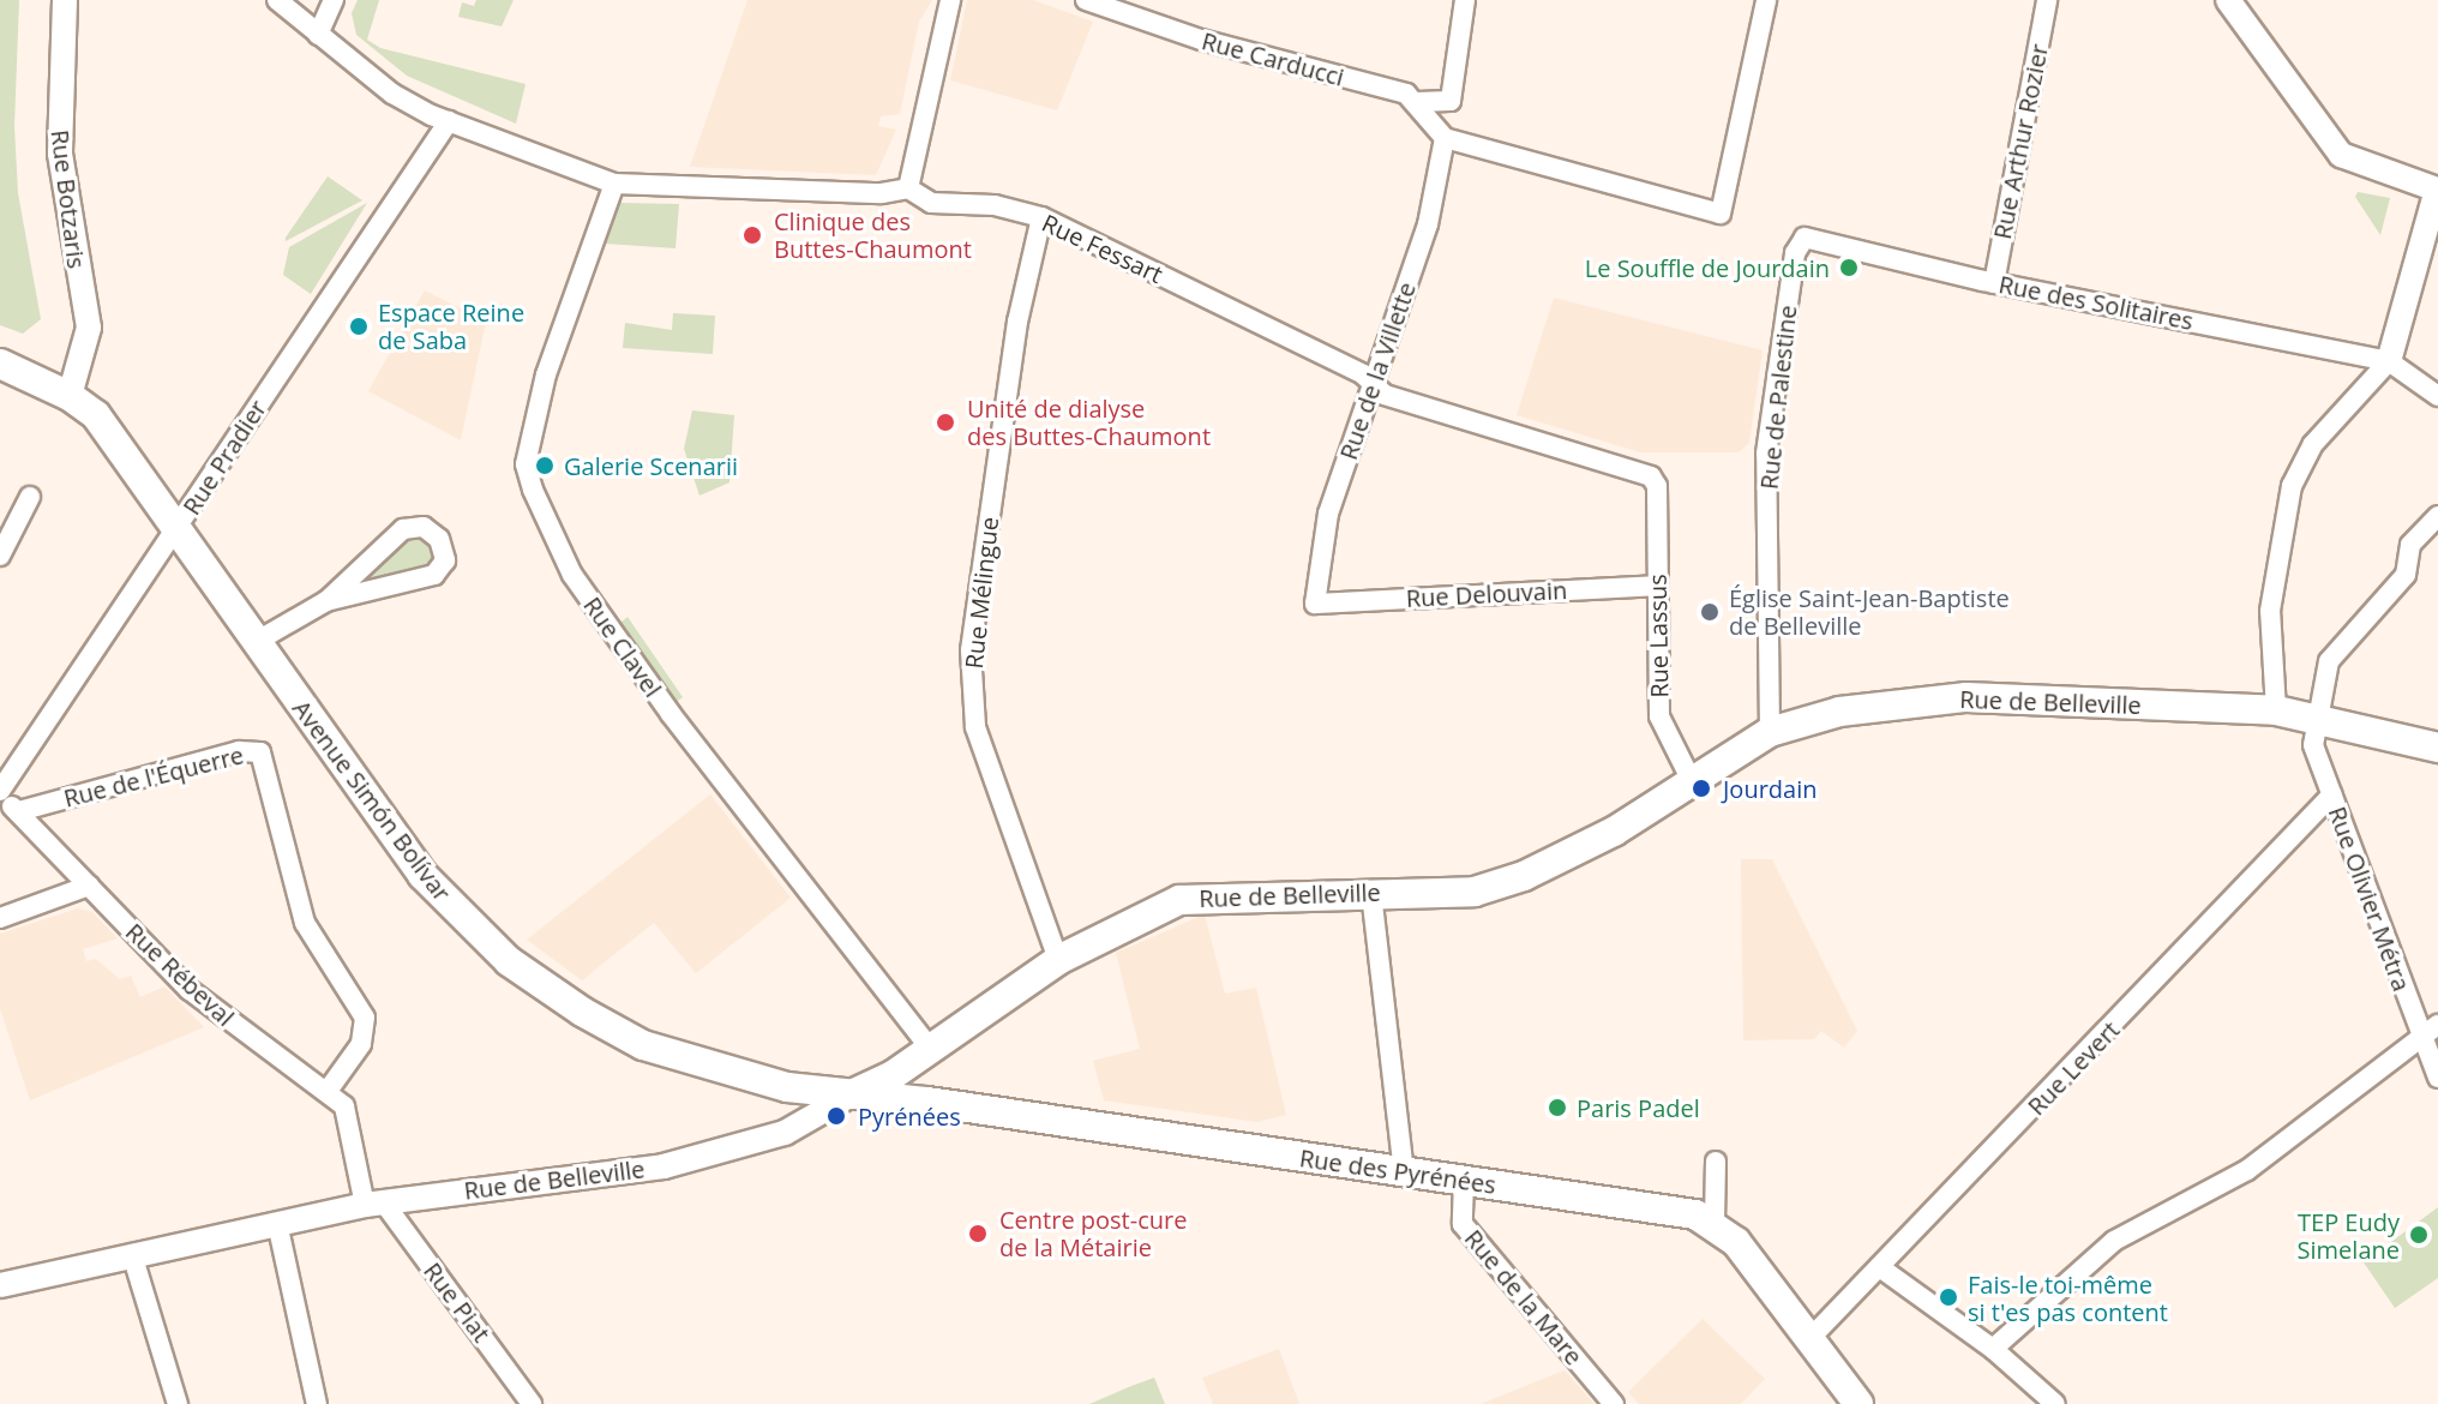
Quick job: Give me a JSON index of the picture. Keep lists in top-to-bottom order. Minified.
{"streets":{"main road":["Rue de Belleville","Avenue Simón Bolívar","Rue des Pyrénées"],"street":["Rue Carducci","Rue Arthur Rozier","Rue Botzaris","Rue Fessart","Rue des Solitaires","Rue de la Villette","Rue de Palestine","Rue Pradier","Rue Mélingue","Rue Delouvain","Rue Lassus","Rue Clavel","Rue de l'Équerre","Rue Olivier Métra","Rue Rébeval","Rue Levert","Rue de la Mare","Rue Piat"]},"crossings":[["Rue Arthur Rozier","Rue des Solitaires"],["Rue Botzaris","Avenue Simón Bolívar"],["Rue Fessart","Rue de la Villette"],["Rue Fessart","Rue Pradier"],["Rue Fessart","Rue Mélingue"],["Rue Fessart","Rue Lassus"],["Rue Fessart","Rue Clavel"],["Rue des Solitaires","Rue de Palestine"],["Rue de la Villette","Rue Delouvain"],["Rue de Palestine","Rue de Belleville"],["Rue Pradier","Avenue Simón Bolívar"],["Rue Pradier","Rue Rébeval"],["Rue Mélingue","Rue de Belleville"],["Rue Delouvain","Rue Lassus"],["Rue Lassus","Rue de Belleville"],["Rue Clavel","Rue de Belleville"],["Rue de Belleville","Avenue Simón Bolívar"],["Rue de Belleville","Rue Olivier Métra"],["Rue de Belleville","Rue Rébeval"],["Rue de Belleville","Rue des Pyrénées"],["Rue de Belleville","Rue Piat"],["Rue de l'Équerre","Rue Rébeval"],["Avenue Simón Bolívar","Rue des Pyrénées"],["Rue Olivier Métra","Rue Levert"],["Rue Rébeval","Rue Piat"],["Rue Levert","Rue des Pyrénées"],["Rue des Pyrénées","Rue de la Mare"]],"places":["Clinique des Buttes-Chaumont","Le Souffle de Jourdain","Espace Reine de Saba","Unité de dialyse des Buttes-Chaumont","Galerie Scenarii","Église Saint-Jean-Baptiste de Belleville","Jourdain","Paris Padel","Pyrénées","Centre post-cure de la Métairie","TEP Eudy Simelane","Fais-le toi-même si t'es pas content"]}
